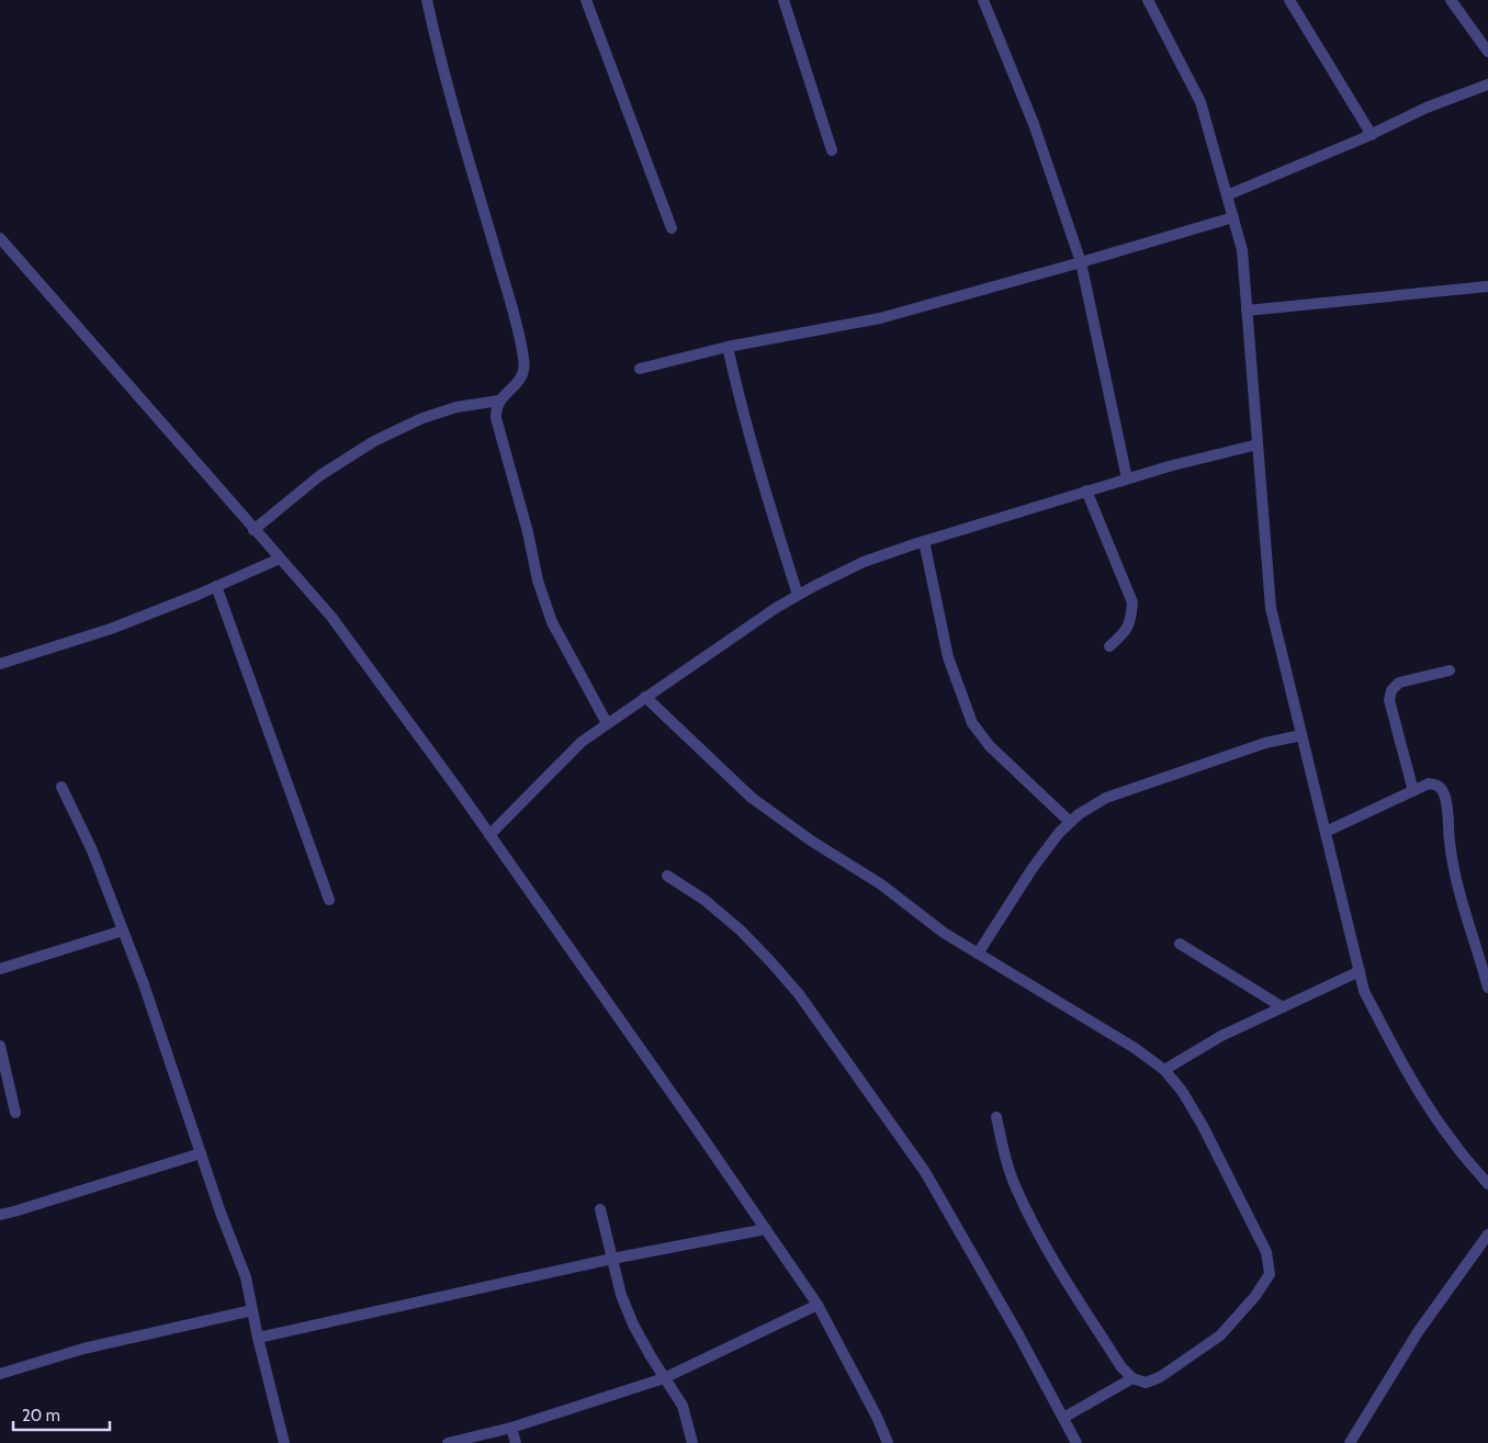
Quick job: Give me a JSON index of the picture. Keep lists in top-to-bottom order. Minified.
{"scale_bar":"20 m"}
